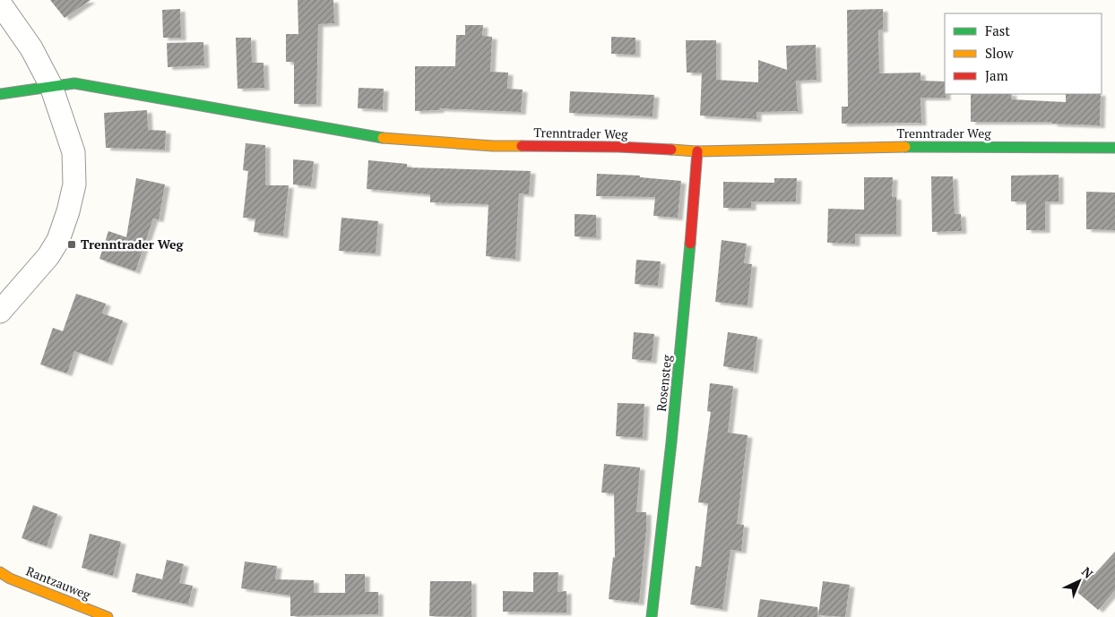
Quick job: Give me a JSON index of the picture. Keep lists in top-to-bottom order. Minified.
{"streets":{"street":["Trenntrader Weg","Rosensteg","Rantzauweg"]},"crossings":[["Trenntrader Weg","Rosensteg"]],"places":{"transit":["Trenntrader Weg"]},"legend":["Fast","Slow","Jam"],"north":"top right"}
